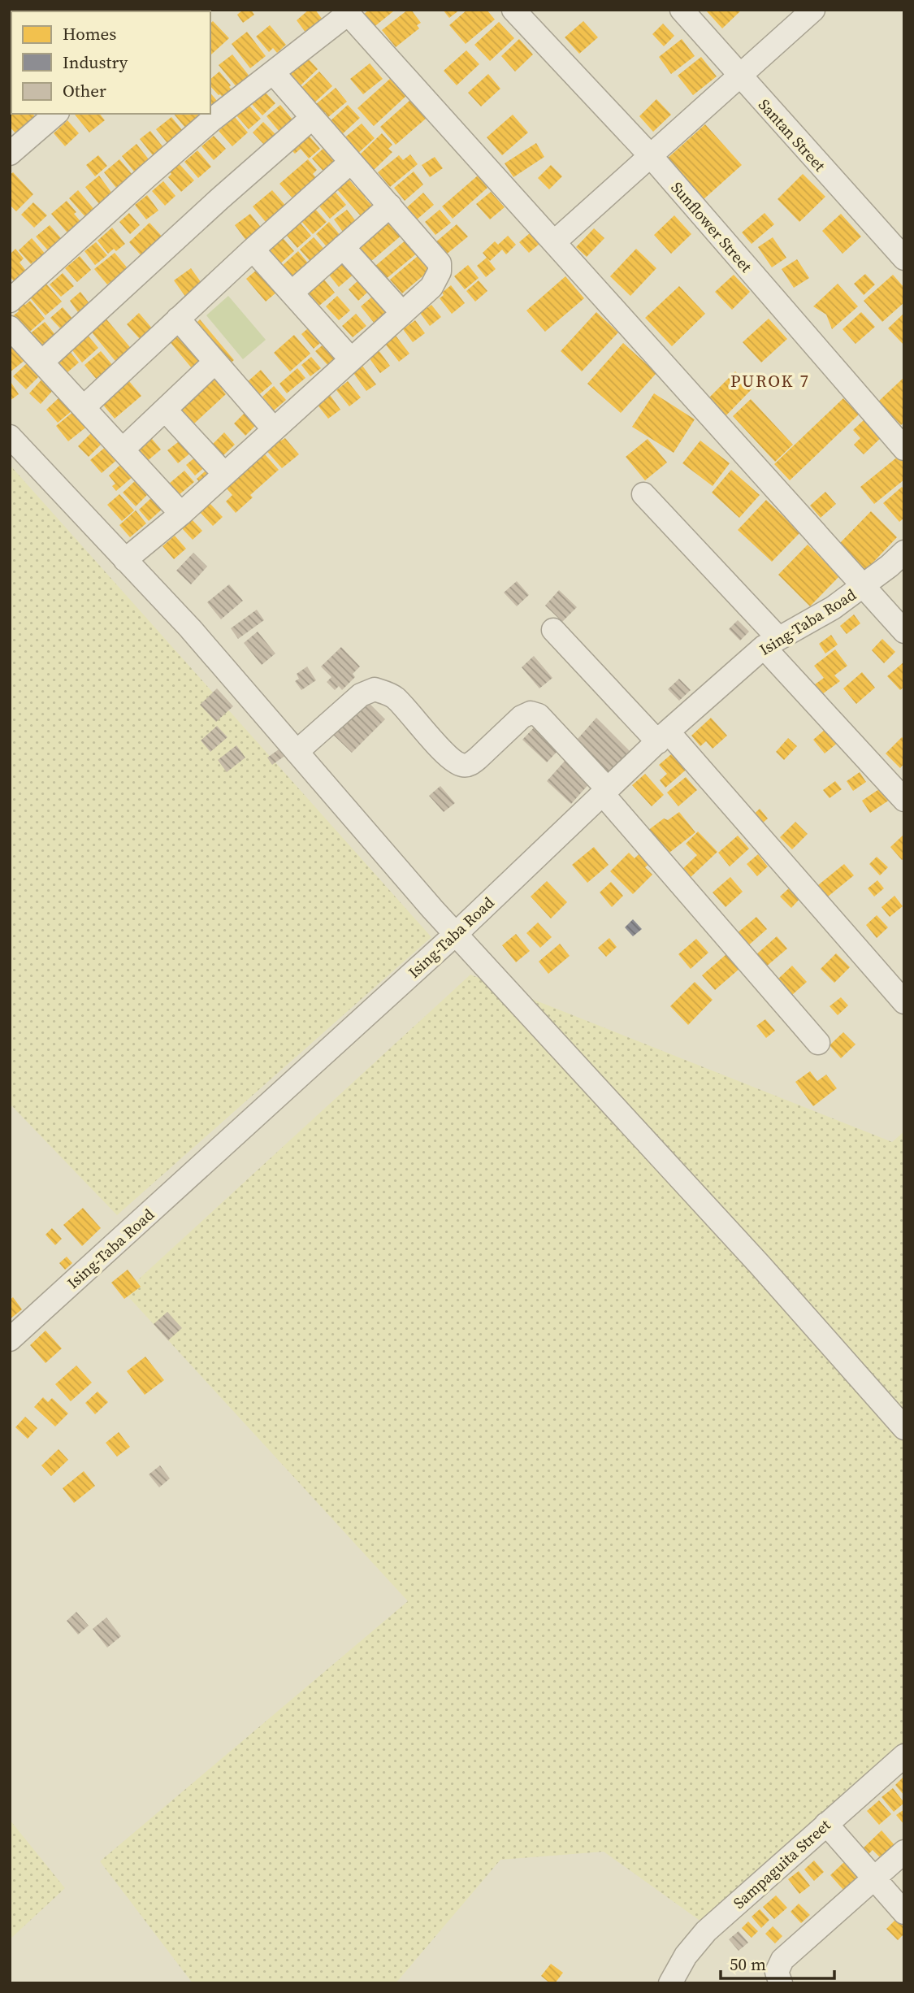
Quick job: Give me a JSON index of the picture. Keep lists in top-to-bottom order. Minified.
{"streets":{"street":["Santan Street","Sunflower Street","Ising-Taba Road","Sampaguita Street"]},"districts":["PUROK 7"],"legend":["Homes","Industry","Other"],"scale_bar":"50 m"}
